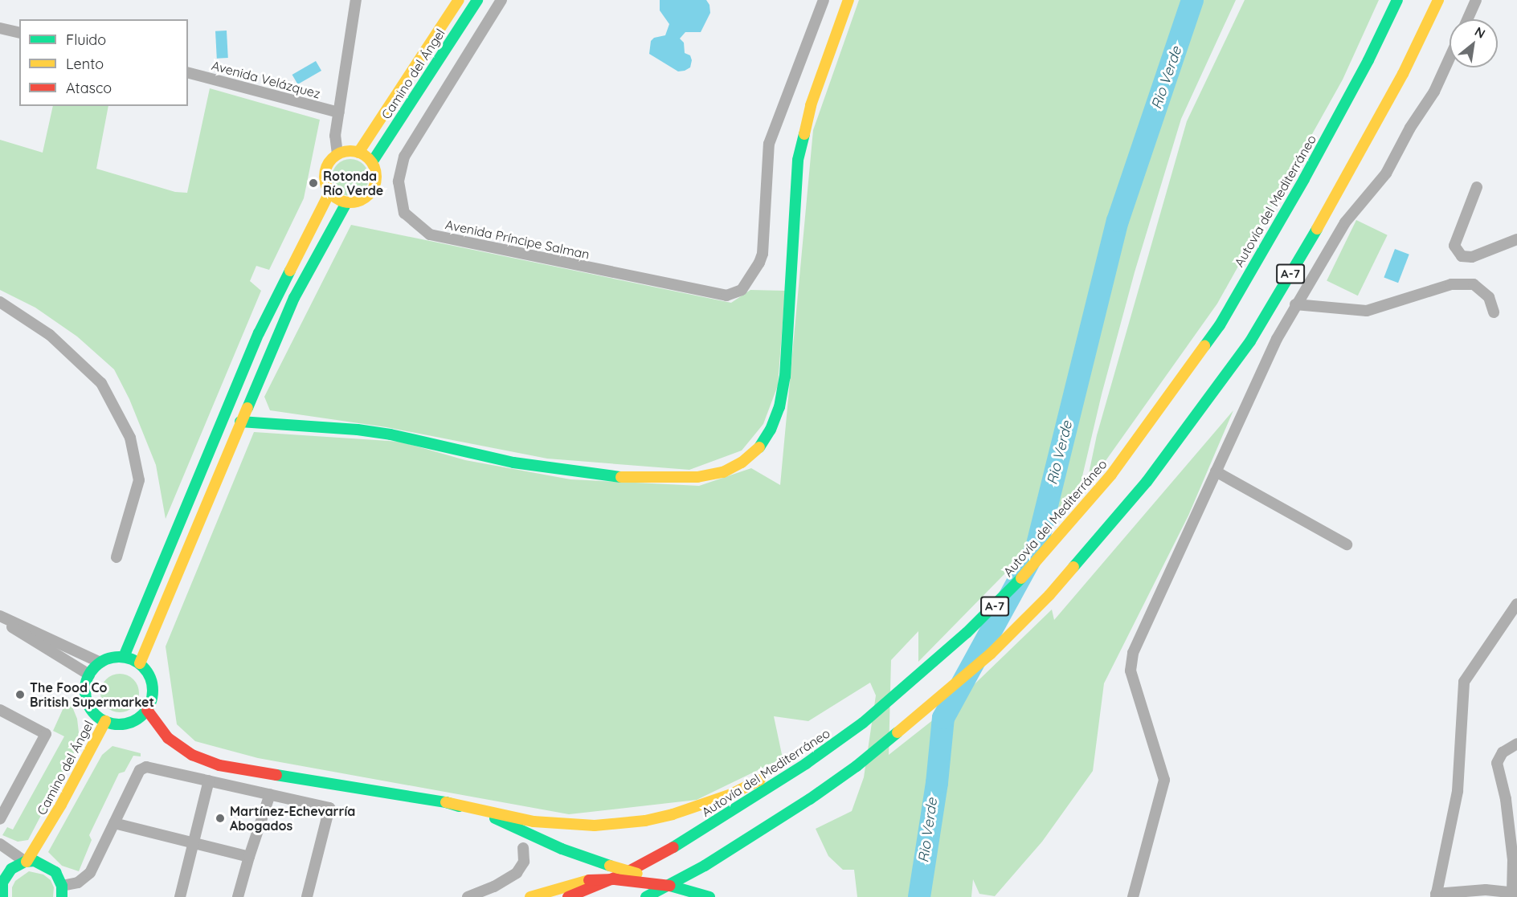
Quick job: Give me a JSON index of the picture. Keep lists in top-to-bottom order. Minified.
{"streets":{"main road":["Camino del Ángel","Autovía del Mediterráneo","A-7"],"street":["Avenida Velázquez","Avenida Príncipe Salman"]},"water":["Rio Verde"],"places":["Rotonda Río Verde","The Food Co British Supermarket","Martínez-Echevarría Abogados"],"legend":["Fluido","Lento","Atasco"],"north":"top right"}
